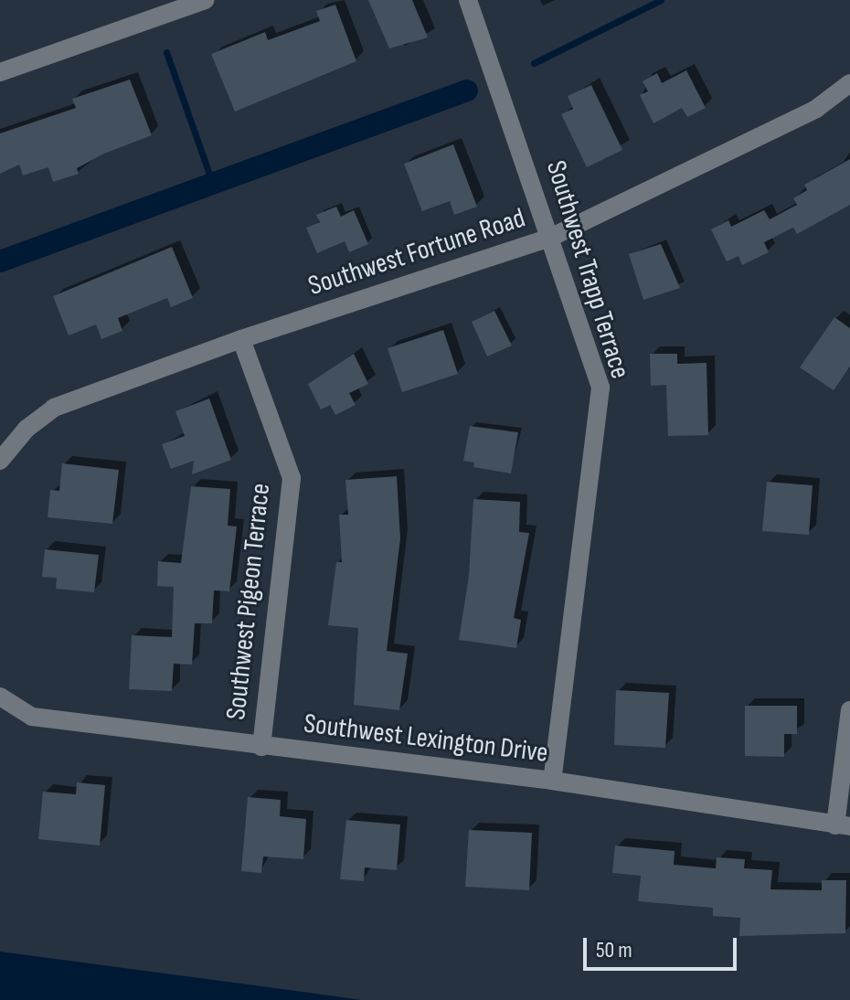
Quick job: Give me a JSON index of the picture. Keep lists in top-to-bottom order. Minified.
{"streets":{"street":["Southwest Fortune Road","Southwest Trapp Terrace","Southwest Pigeon Terrace","Southwest Lexington Drive"]},"crossings":[["Southwest Fortune Road","Southwest Trapp Terrace"],["Southwest Fortune Road","Southwest Pigeon Terrace"],["Southwest Trapp Terrace","Southwest Lexington Drive"],["Southwest Pigeon Terrace","Southwest Lexington Drive"]],"scale_bar":"50 m"}
